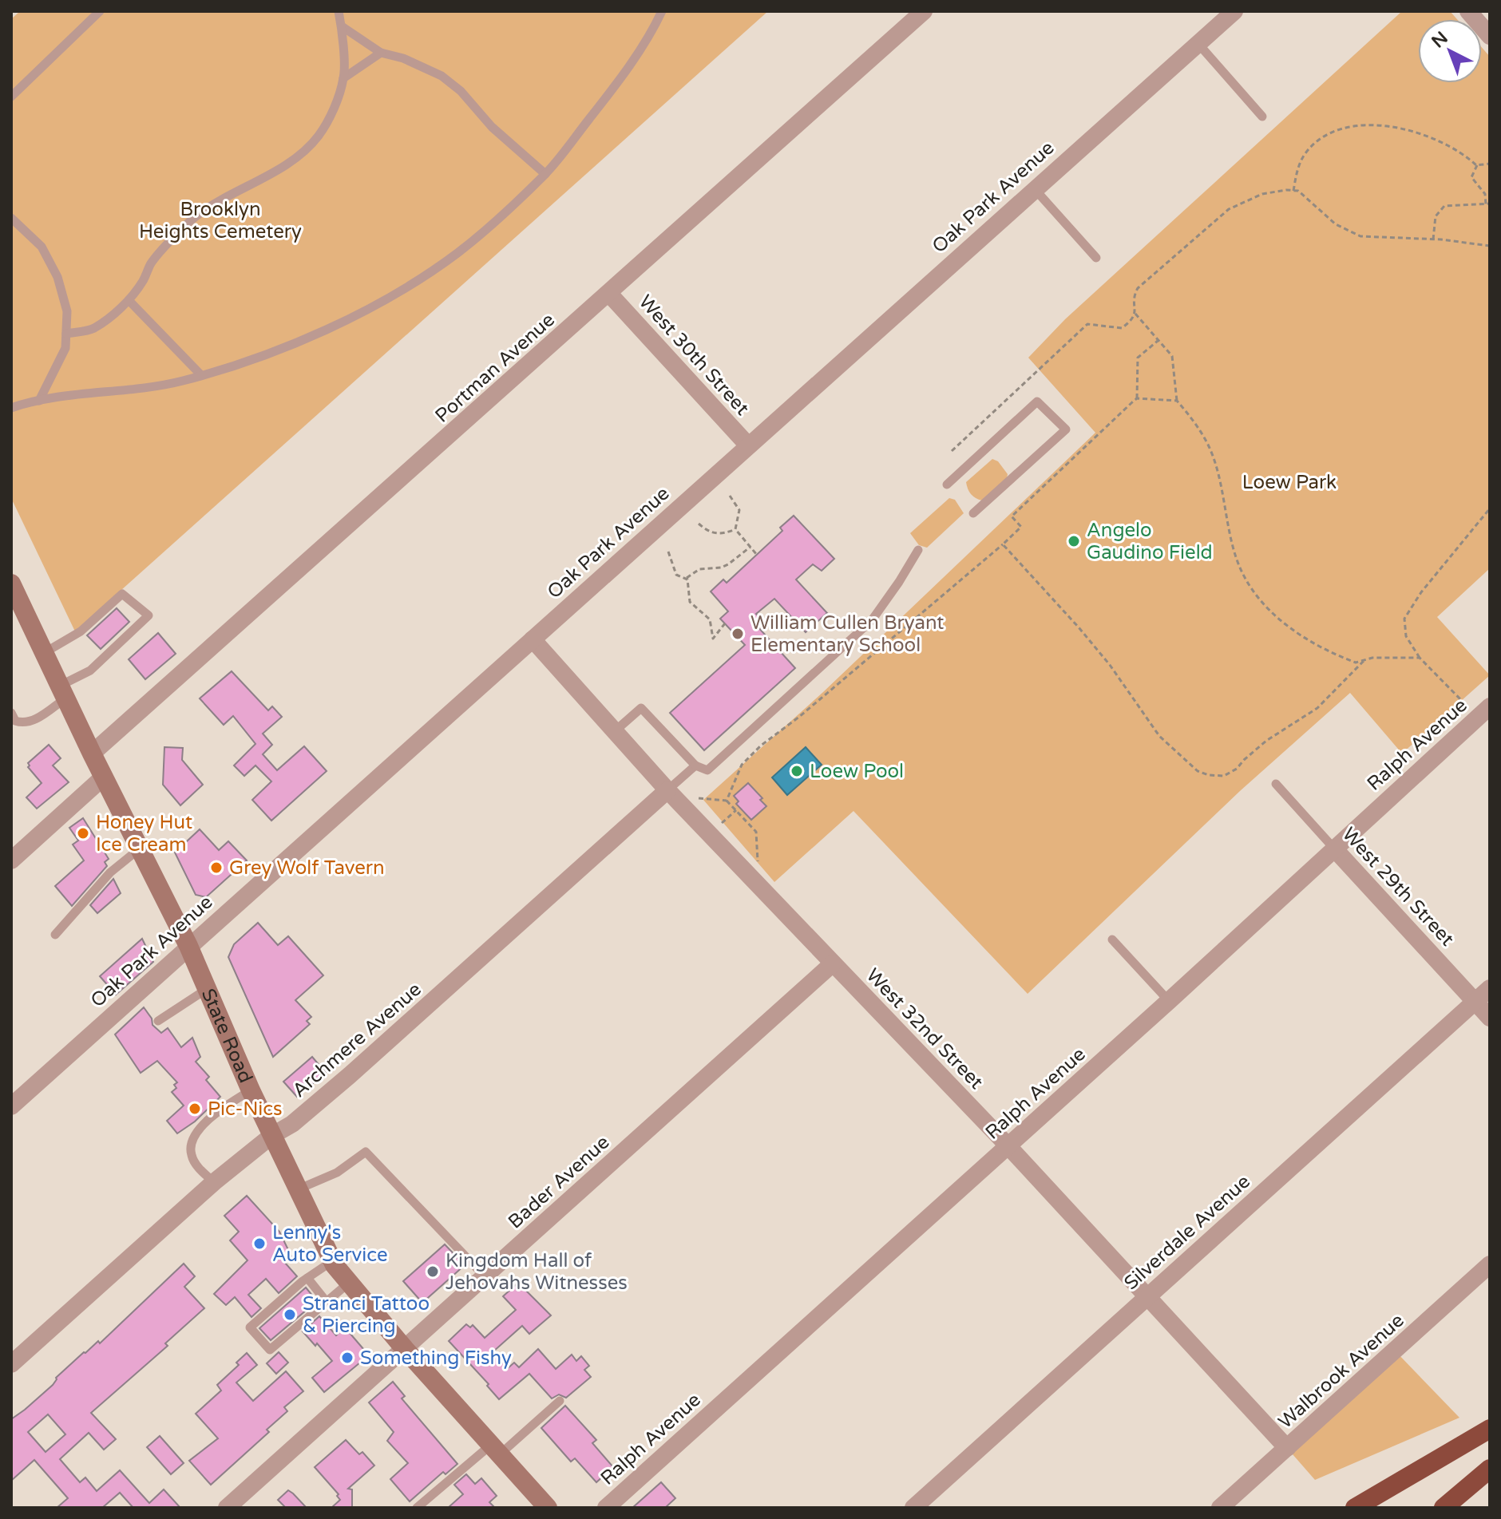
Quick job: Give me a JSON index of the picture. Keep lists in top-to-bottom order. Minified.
{"streets":{"main road":["State Road"],"street":["Oak Park Avenue","West 30th Street","Portman Avenue","Ralph Avenue","West 29th Street","West 32nd Street","Archmere Avenue","Bader Avenue","Silverdale Avenue","Walbrook Avenue"]},"crossings":[["Oak Park Avenue","West 30th Street"],["Oak Park Avenue","West 32nd Street"],["Oak Park Avenue","State Road"],["West 30th Street","Portman Avenue"],["Portman Avenue","State Road"],["Ralph Avenue","West 29th Street"],["Ralph Avenue","West 32nd Street"],["West 29th Street","Silverdale Avenue"],["West 32nd Street","Archmere Avenue"],["West 32nd Street","Bader Avenue"],["West 32nd Street","Silverdale Avenue"],["West 32nd Street","Walbrook Avenue"],["State Road","Archmere Avenue"],["State Road","Bader Avenue"]],"parks":["Brooklyn Heights Cemetery","Loew Park"],"places":["Angelo Gaudino Field","William Cullen Bryant Elementary School","Loew Pool","Honey Hut Ice Cream","Grey Wolf Tavern","Pic-Nics","Lenny's Auto Service","Kingdom Hall of Jehovahs Witnesses","Stranci Tattoo & Piercing","Something Fishy"],"north":"top left"}
